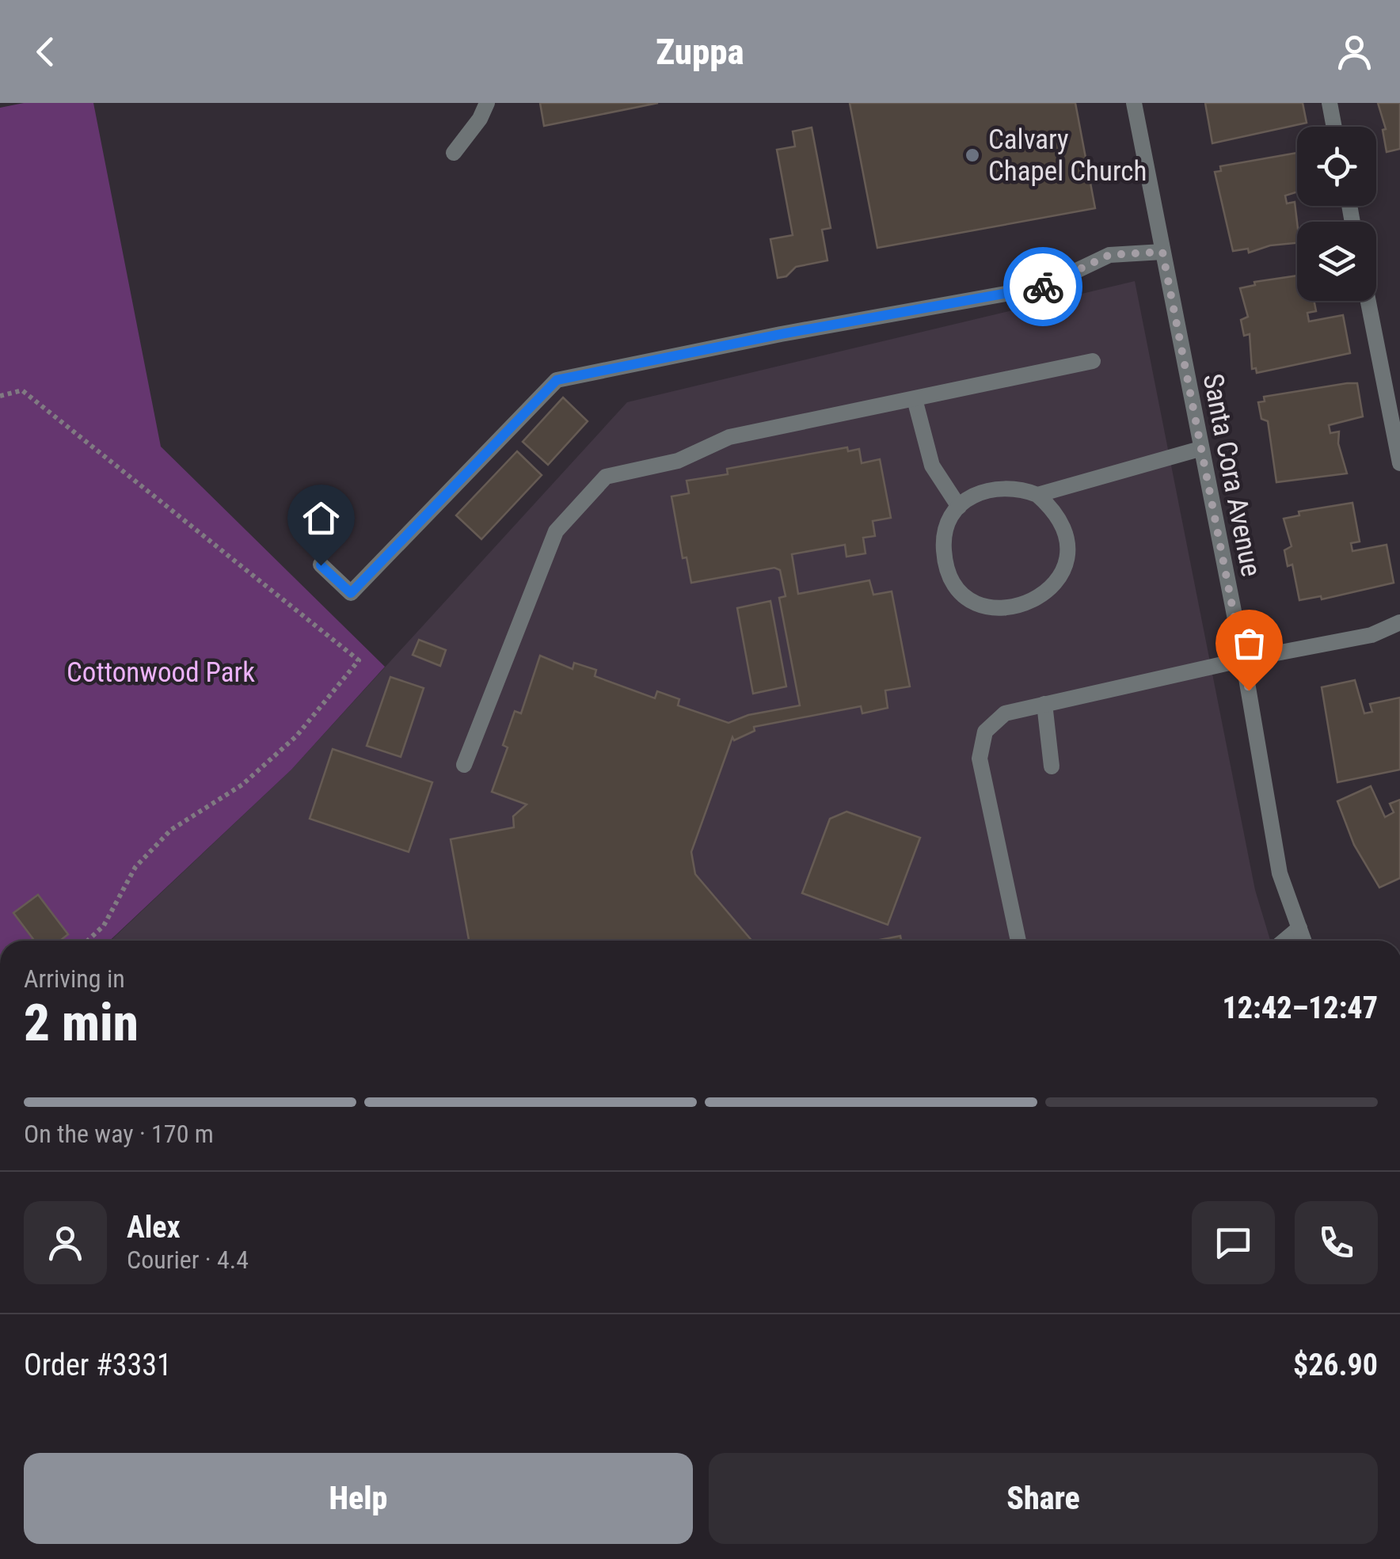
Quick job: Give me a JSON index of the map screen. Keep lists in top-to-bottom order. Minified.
{"streets":{"street":["Santa Cora Avenue"]},"parks":["Cottonwood Park"],"places":["Calvary Chapel Church"],"page":{"header":"Zuppa","heading":["2 min","Arriving in","12:42–12:47"],"panel":["Alex","Courier · 4.4","Order #3331","$26.90"],"bar":"On the way · 170 m","buttons":["Help","Share"]}}
